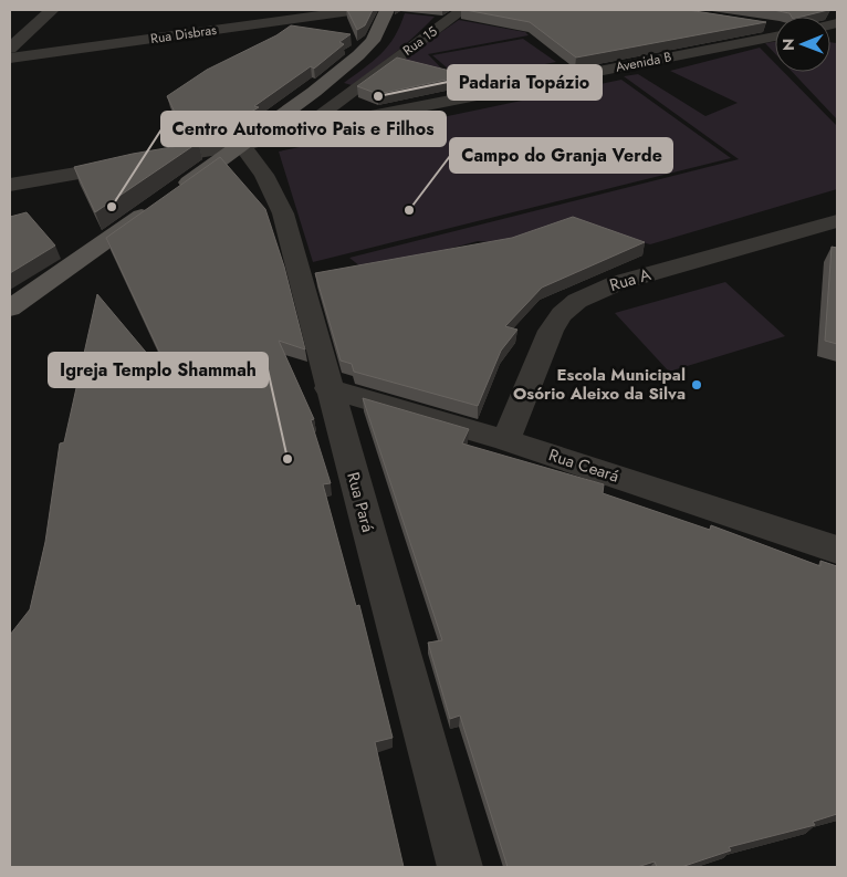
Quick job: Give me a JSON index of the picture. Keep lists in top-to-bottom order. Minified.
{"streets":{"street":["Rua Disbras","Rua 15","Avenida B","Rua A","Rua Ceará","Rua Pará"]},"crossings":[["Rua 15","Avenida B"],["Avenida B","Rua Pará"],["Rua A","Rua Ceará"],["Rua Ceará","Rua Pará"]],"places":["Padaria Topázio","Centro Automotivo Pais e Filhos","Campo do Granja Verde","Escola Municipal Osório Aleixo da Silva","Igreja Templo Shammah"],"north":"left"}
